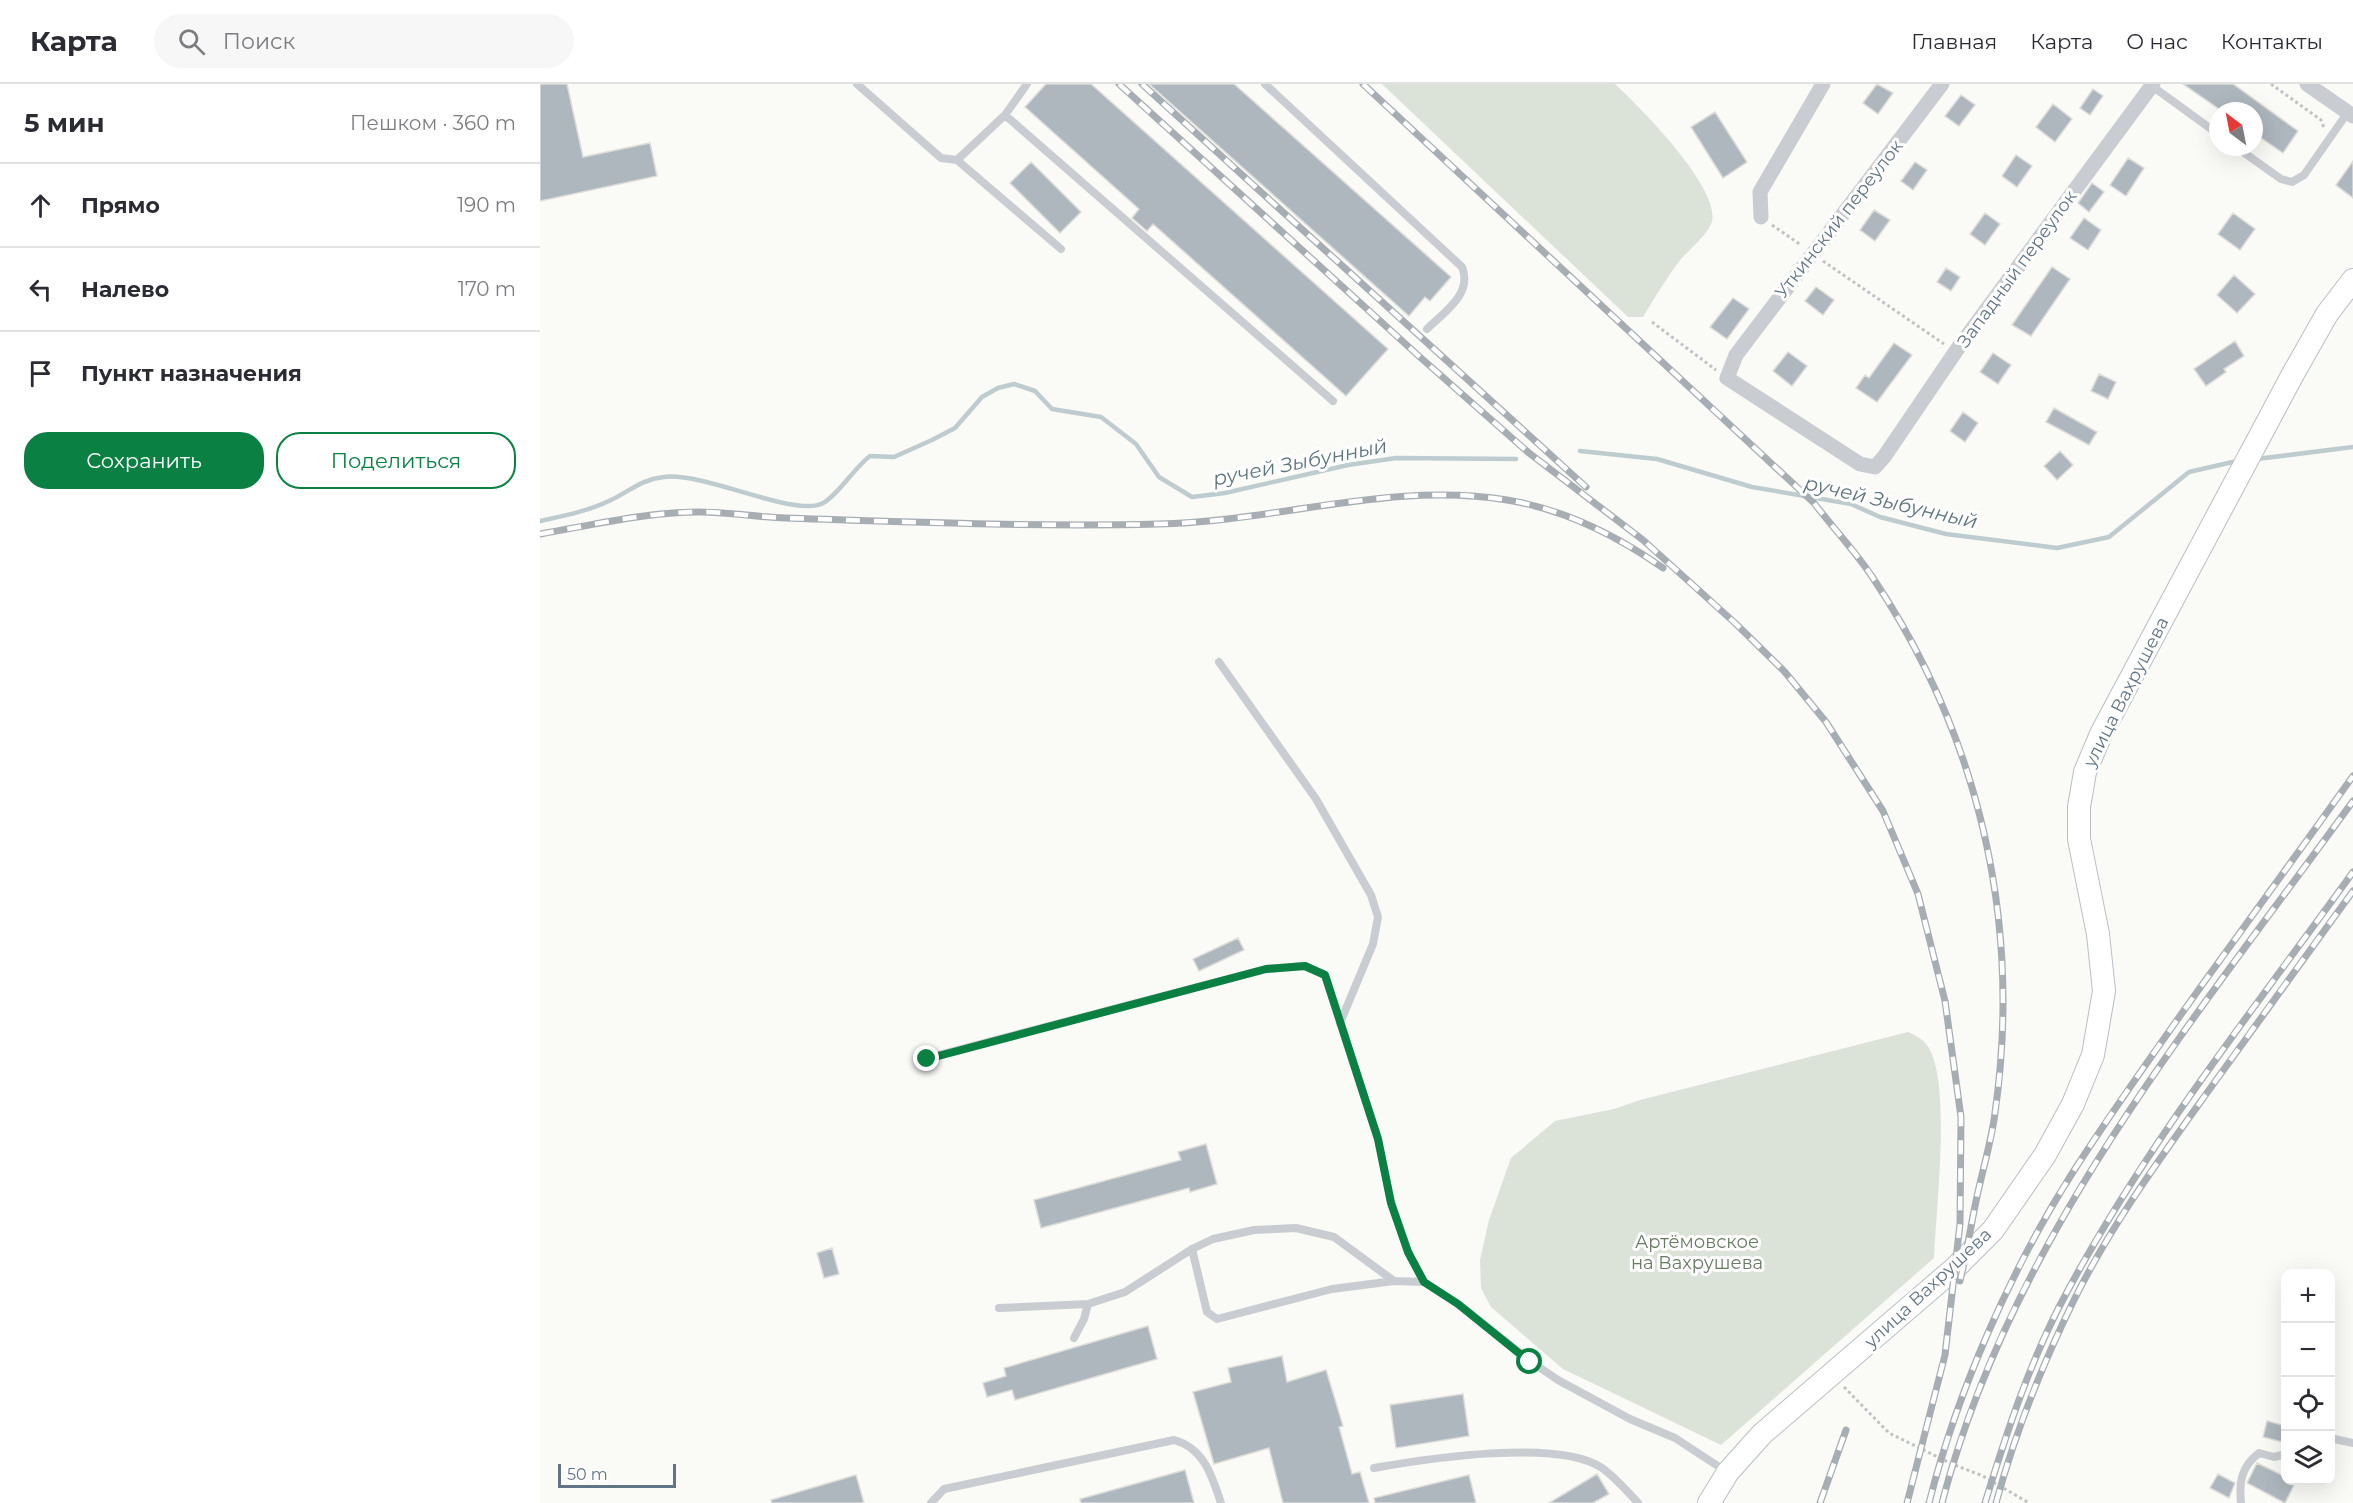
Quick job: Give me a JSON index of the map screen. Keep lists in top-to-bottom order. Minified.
{"streets":{"main road":["улица Вахрушева"],"street":["Уткинский переулок","Западный переулок"]},"crossings":[["Уткинский переулок","Западный переулок"]],"water":["ручей Зыбунный"],"parks":["Артёмовское на Вахрушева"],"scale_bar":"50 m","north":"top left","page":{"header":"Карта","search":"Поиск","nav":["Главная","Карта","О нас","Контакты"],"heading":["5 мин","Пешком · 360 m"],"list":[["Прямо","190 m"],["Налево","170 m"],"Пункт назначения"],"buttons":["Сохранить","Поделиться"],"map_buttons":["+","−"],"scale":"50 m"}}
